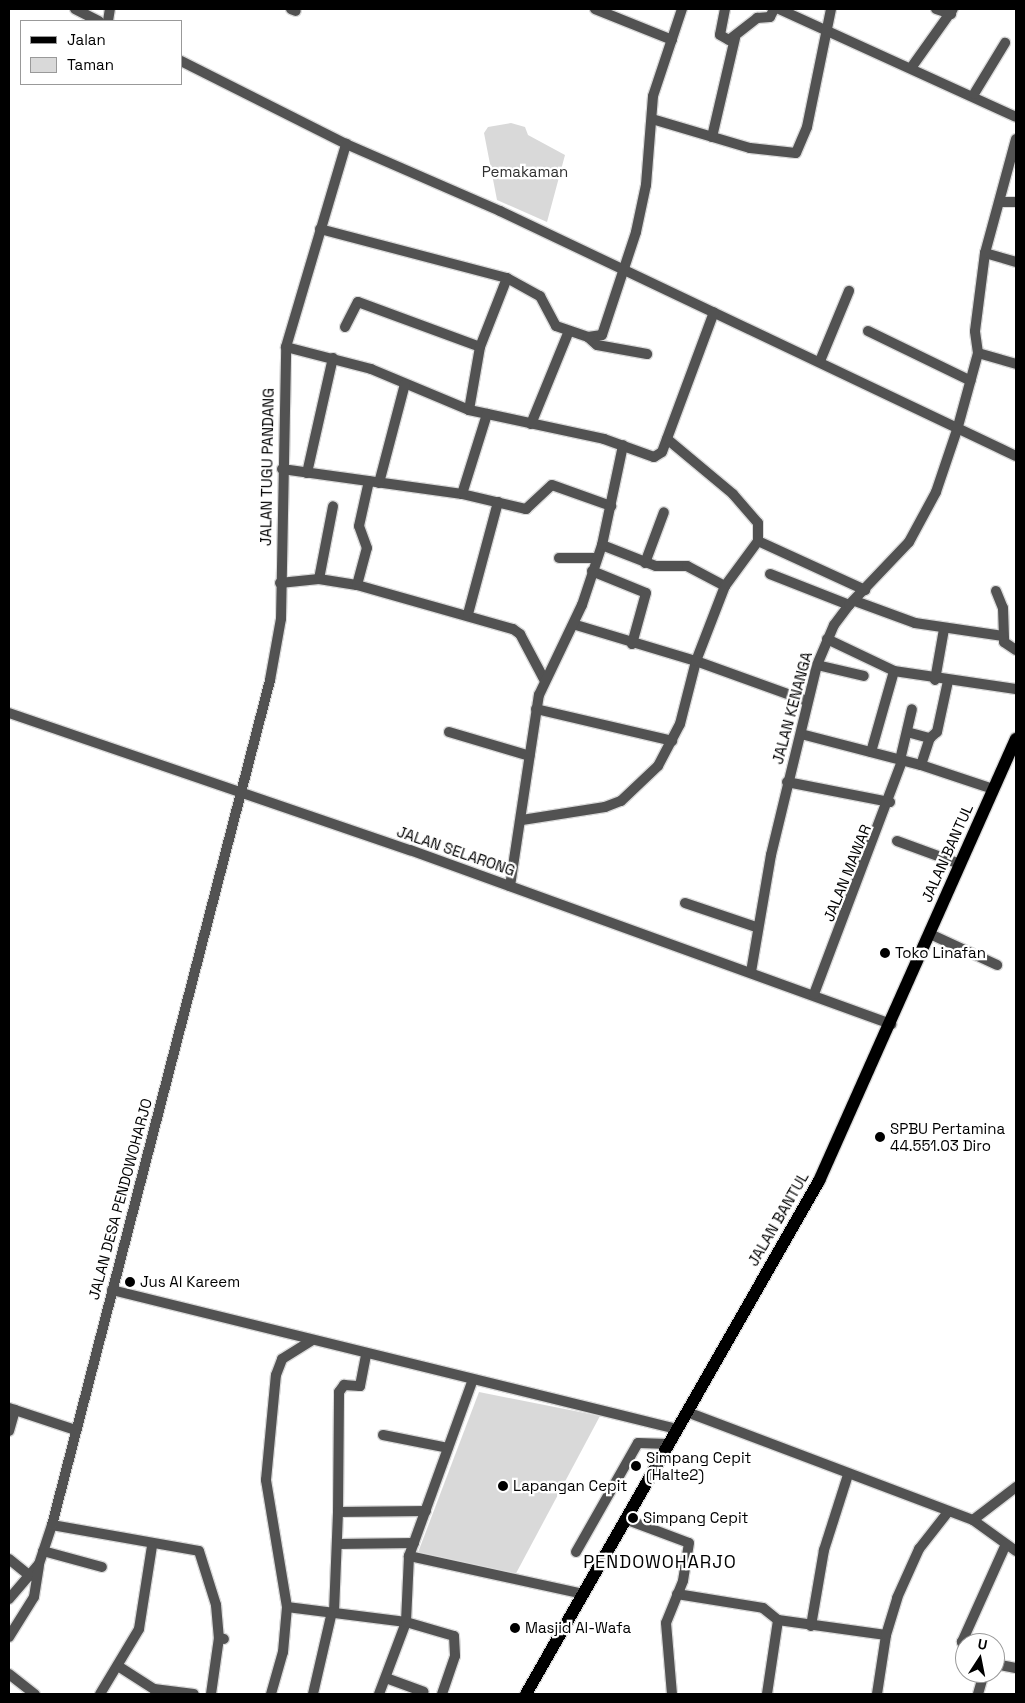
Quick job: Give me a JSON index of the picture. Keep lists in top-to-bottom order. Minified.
{"streets":{"main road":["JALAN BANTUL"],"street":["JALAN TUGU PANDANG","JALAN KENANGA","JALAN SELARONG","JALAN MAWAR","JALAN DESA PENDOWOHARJO"]},"crossings":[["JALAN TUGU PANDANG","JALAN SELARONG"],["JALAN TUGU PANDANG","JALAN DESA PENDOWOHARJO"],["JALAN KENANGA","JALAN SELARONG"],["JALAN SELARONG","JALAN BANTUL"],["JALAN SELARONG","JALAN MAWAR"],["JALAN SELARONG","JALAN DESA PENDOWOHARJO"]],"districts":["PENDOWOHARJO"],"parks":["Pemakaman"],"places":["Toko Linafan","SPBU Pertamina 44.551.03 Diro","Jus Al Kareem","Simpang Cepit (Halte2)","Lapangan Cepit","Simpang Cepit","Masjid Al-Wafa"],"legend":["Jalan","Taman"],"north":"top"}
